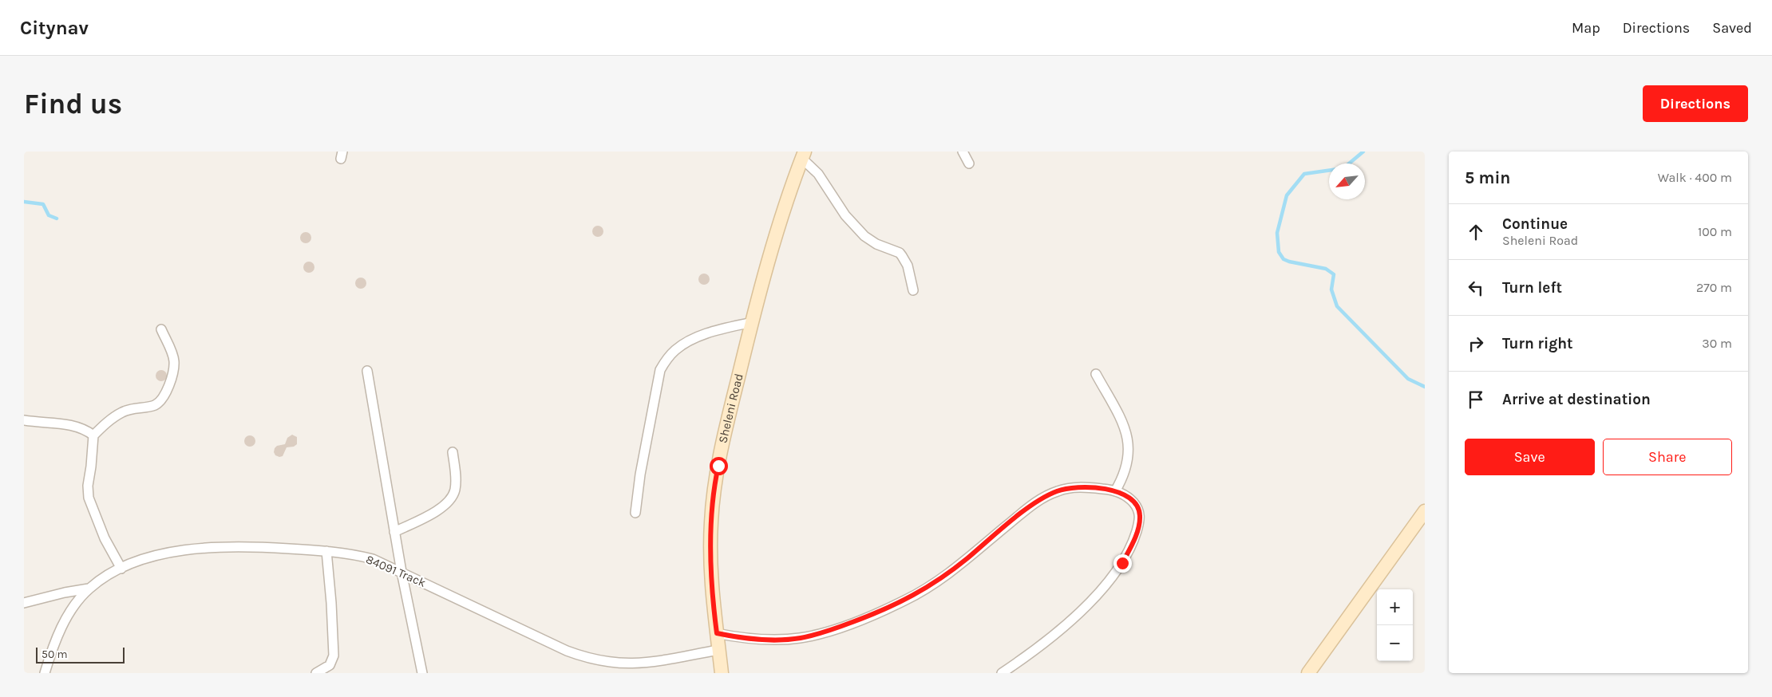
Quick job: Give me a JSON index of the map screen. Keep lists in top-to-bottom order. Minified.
{"streets":{"street":["Sheleni Road","84091 Track"]},"crossings":[["Sheleni Road","84091 Track"]],"scale_bar":"50 m","north":"bottom left","page":{"header":"Citynav","nav":["Map","Directions","Saved"],"buttons":["Directions",["Save","Share"]],"title":"Find us","heading":["5 min","Walk · 400 m"],"list":[["Continue","Sheleni Road","100 m"],["Turn left","270 m"],["Turn right","30 m"],"Arrive at destination"],"map_buttons":["+","−"],"scale":"50 m"}}
